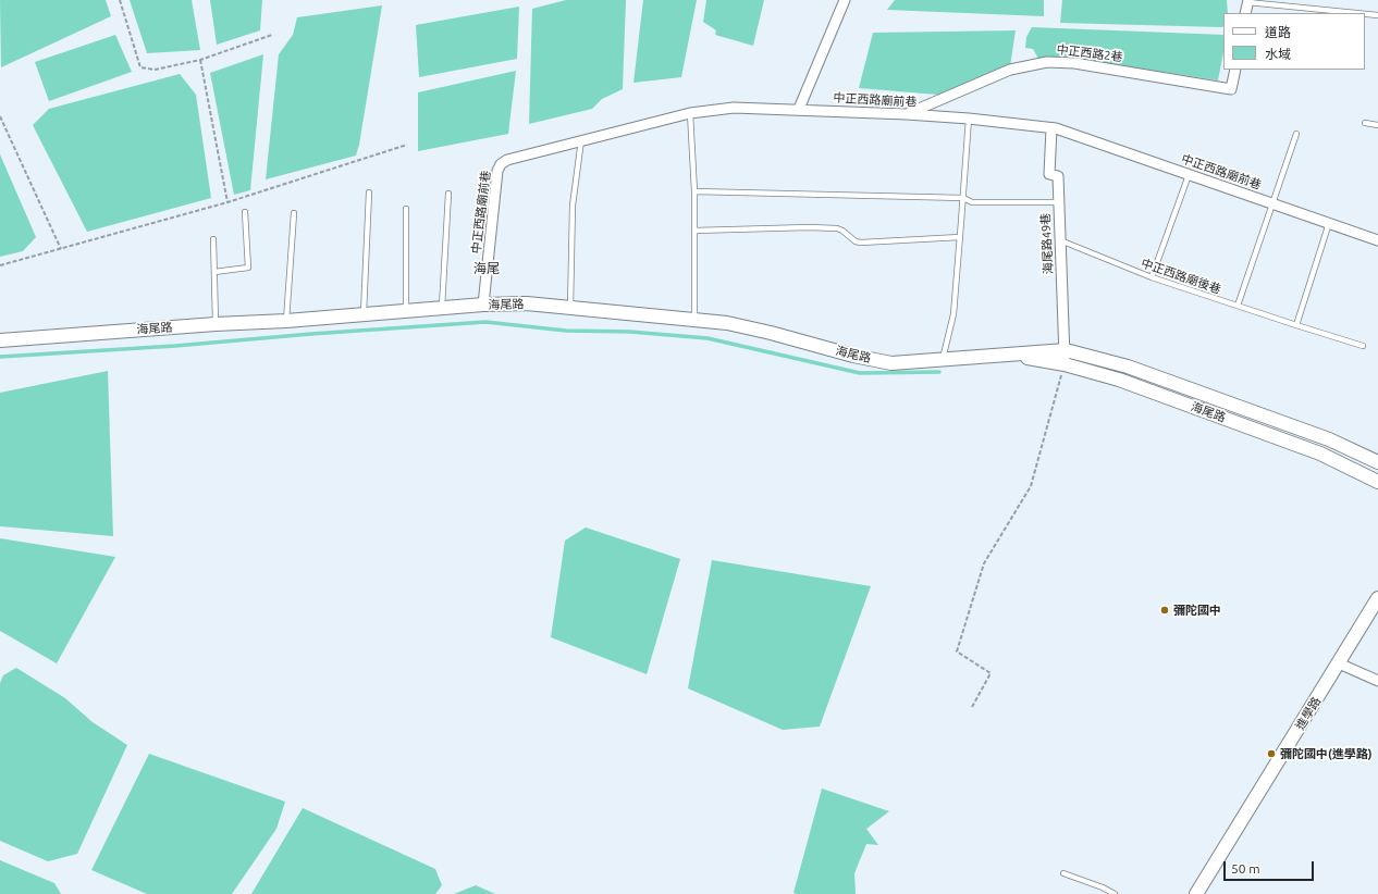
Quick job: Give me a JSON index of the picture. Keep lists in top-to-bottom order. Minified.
{"streets":{"street":["中正西路2巷","中正西路廟前巷","海尾路49巷","海尾路","進學路"],"lane":["中正西路廟後巷"]},"crossings":[["中正西路2巷","中正西路廟前巷"],["中正西路廟前巷","海尾路49巷"],["中正西路廟前巷","海尾路"],["海尾路49巷","中正西路廟後巷"],["海尾路49巷","海尾路"]],"districts":["海尾"],"places":["彌陀國中","彌陀國中(進學路)"],"legend":["道路","水域"],"scale_bar":"50 m"}
